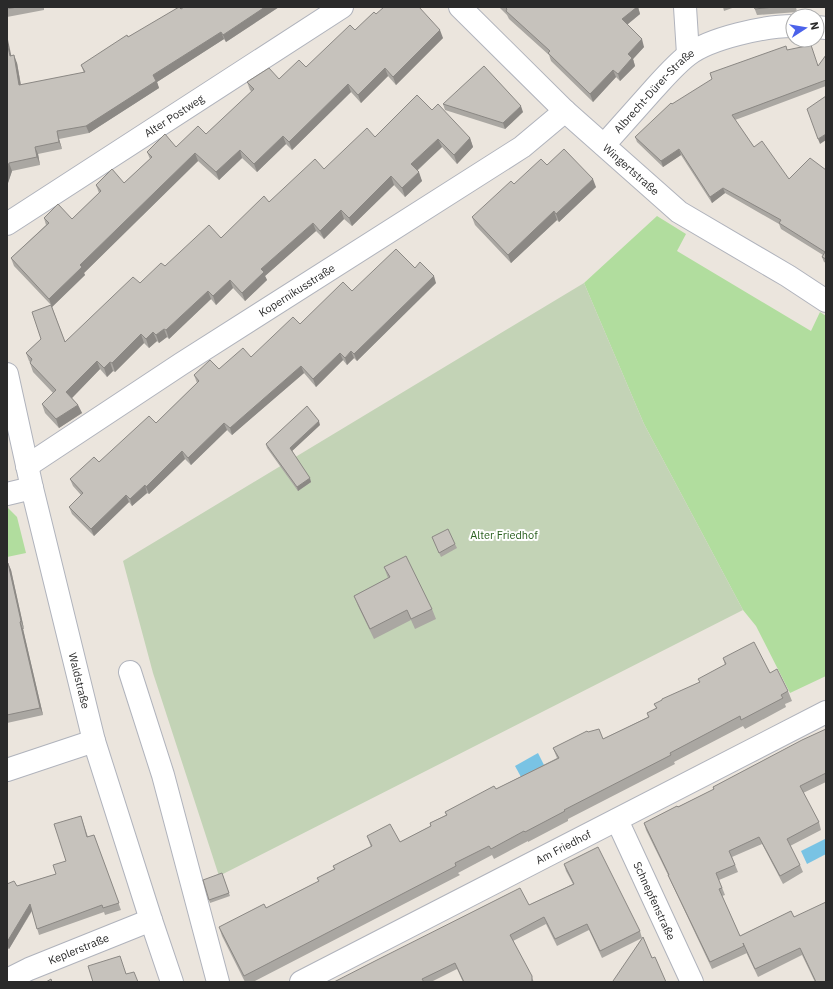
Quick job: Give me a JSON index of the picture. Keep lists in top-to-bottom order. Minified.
{"streets":{"street":["Albrecht-Dürer-Straße","Alter Postweg","Wingertstraße","Kopernikusstraße","Waldstraße","Am Friedhof","Schnepfenstraße","Keplerstraße"]},"crossings":[["Albrecht-Dürer-Straße","Wingertstraße"],["Wingertstraße","Kopernikusstraße"],["Kopernikusstraße","Waldstraße"],["Waldstraße","Keplerstraße"],["Am Friedhof","Schnepfenstraße"]],"parks":["Alter Friedhof"],"north":"right"}
